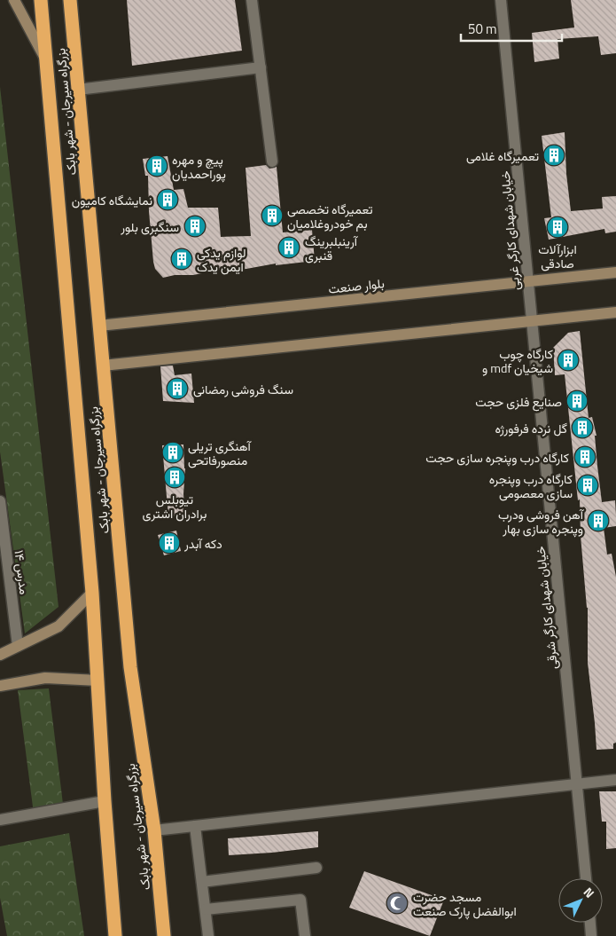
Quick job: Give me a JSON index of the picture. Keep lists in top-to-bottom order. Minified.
{"streets":{"highway":["بزرگراه سیرجان - شهر بابک"],"street":["خیابان شهدای کارگر غربی","بلوار صنعت","مدرس ۱۴","خیابان شهدای کارگر شرقی"]},"crossings":[["بزرگراه سیرجان - شهر بابک","بلوار صنعت"],["خیابان شهدای کارگر غربی","بلوار صنعت"],["خیابان شهدای کارگر غربی","خیابان شهدای کارگر شرقی"]],"places":{"building":["تعمیرگاه غلامی","پیچ و مهره پوراحمدیان","نمایشگاه کامیون","تعمیرگاه تخصصی بم خودروغلامیان","سنگبری بلور","ابزارآلات صادقی","آرینبلبرینگ قنبری","لوازم یدکی ایمن یدک","کارگاه چوب و mdf شیخیان","سنگ فروشی رمضانی","صنایع فلزی حجت","گل نرده فرفورژه","آهنگری تریلی منصورفاتحی","کارگاه درب وپنجره سازی حجت","تیوبلس برادران اشتری","کارگاه درب وپنجره سازی معصومی","آهن فروشی ودرب وپنجره سازی بهار","دکه آبدر"],"mosque":["مسجد حضرت ابوالفضل پارک صنعت"]},"scale_bar":"50 m","north":"top right"}
